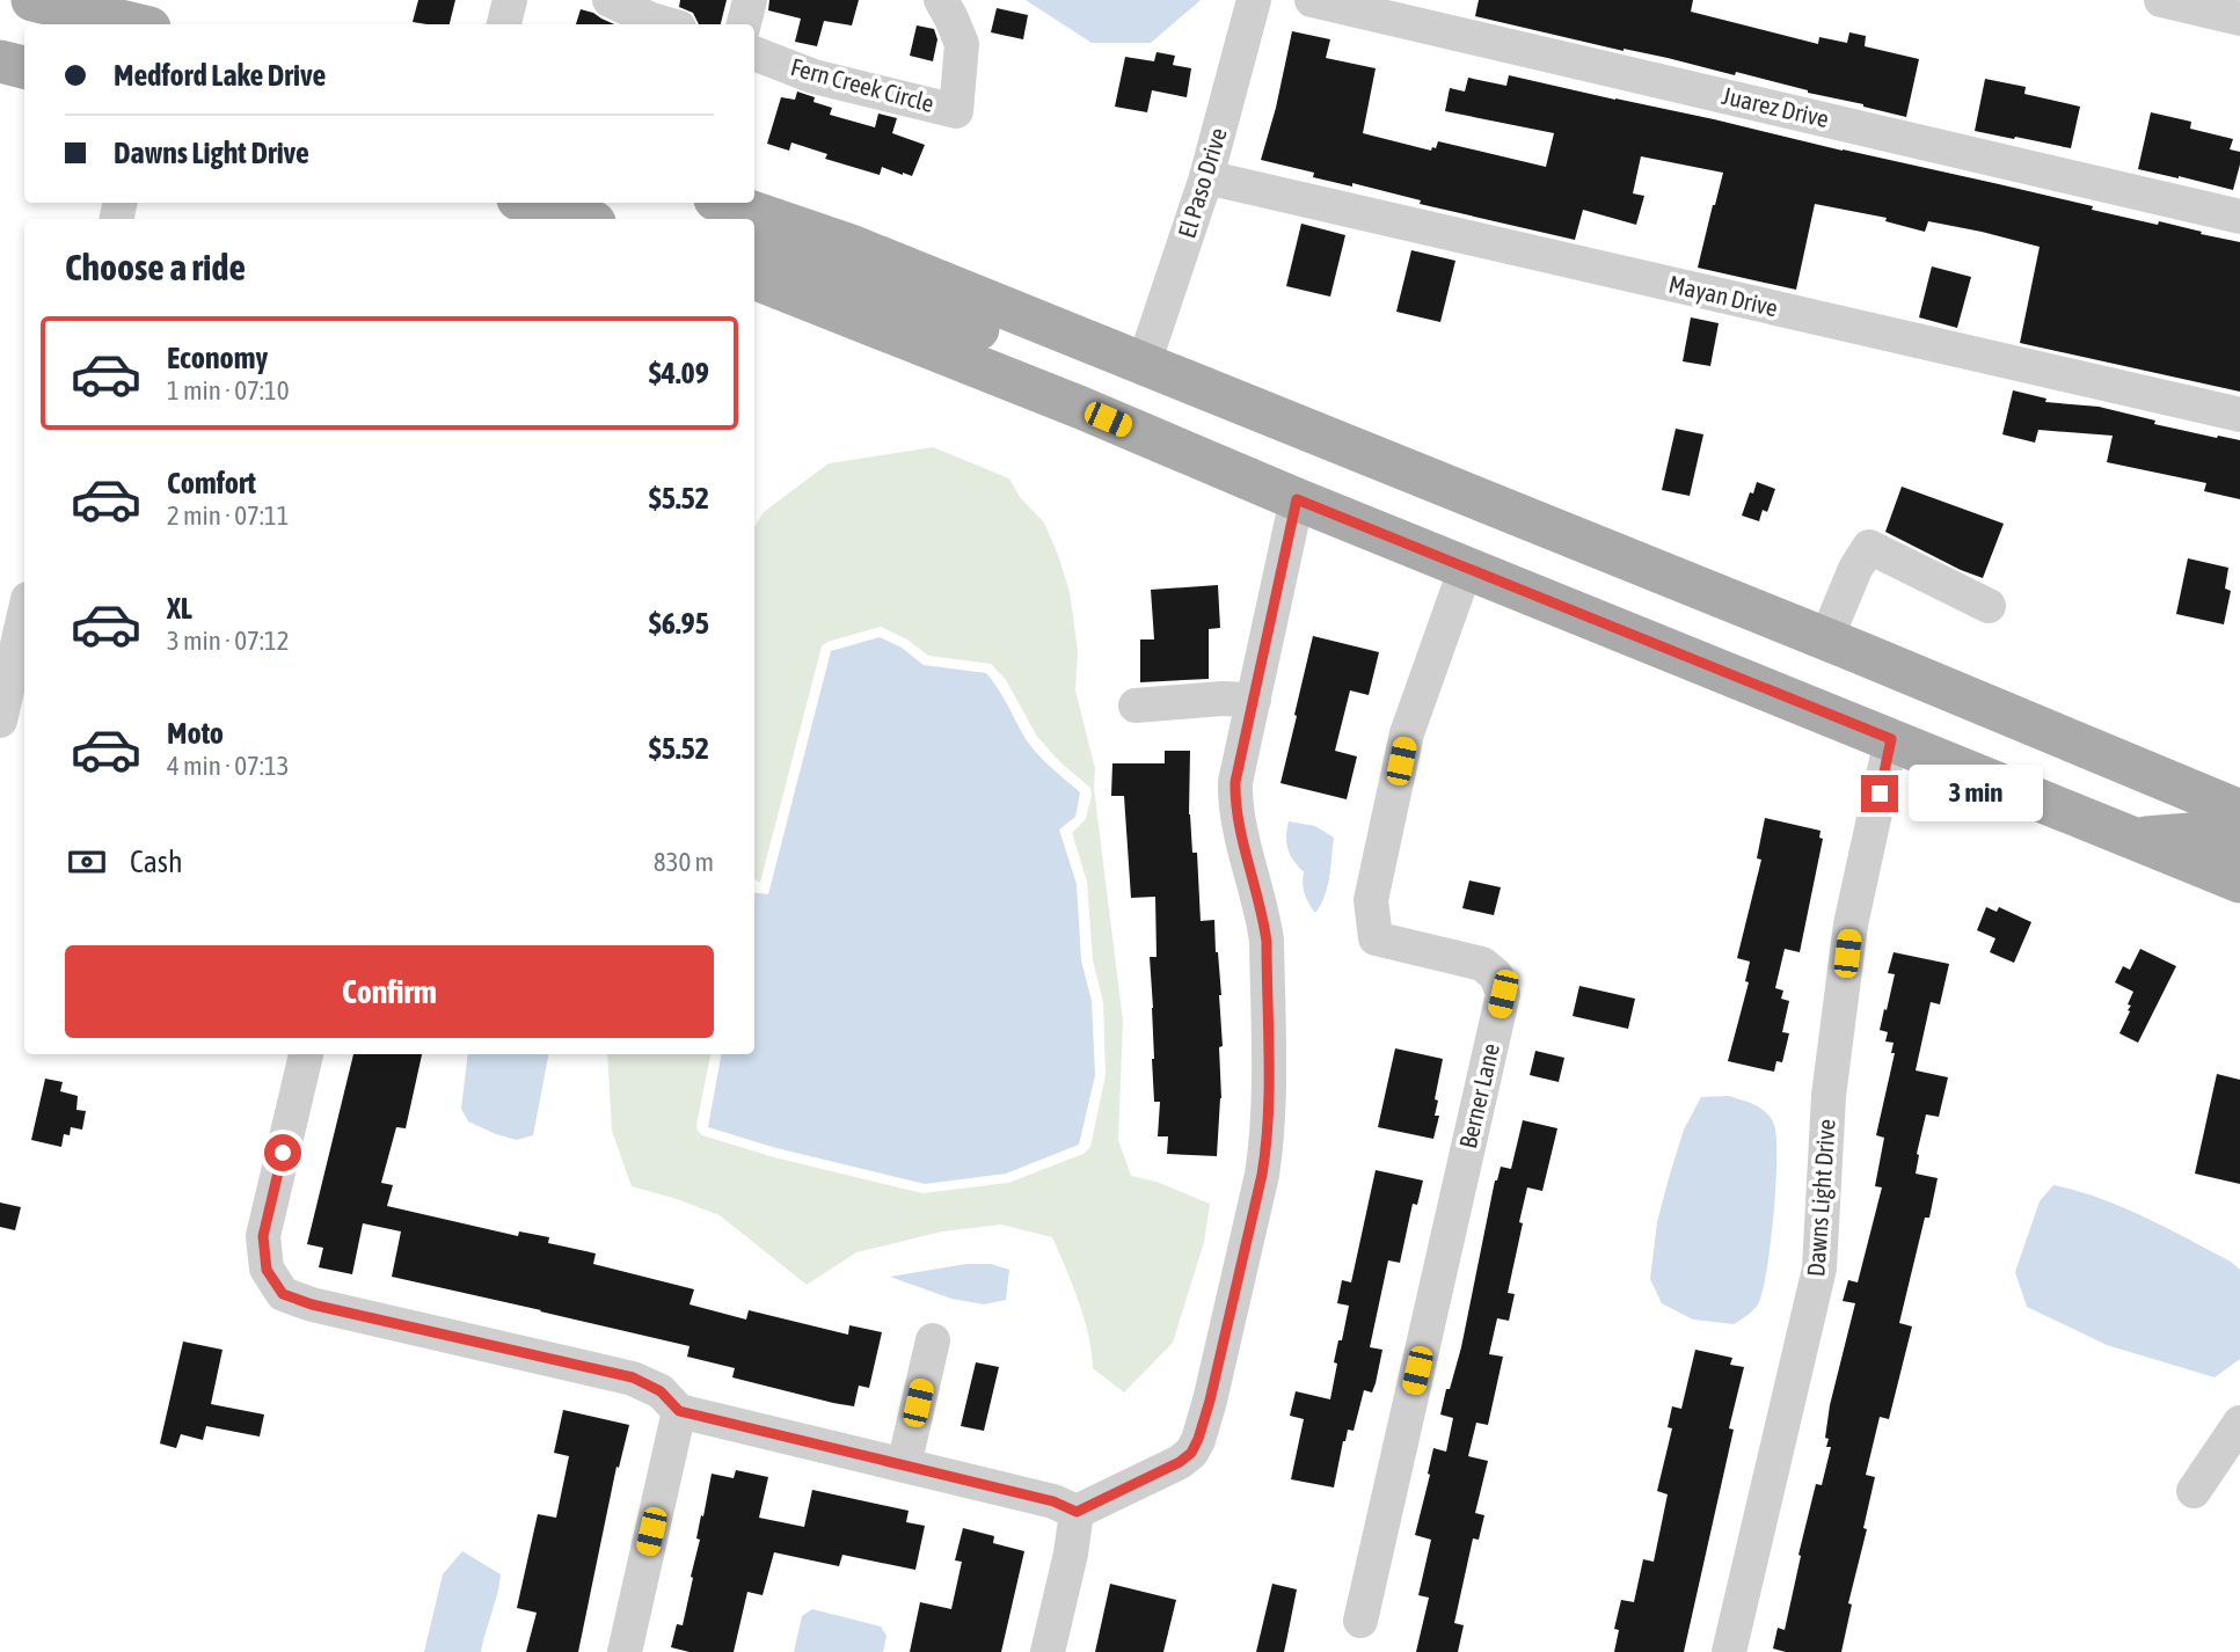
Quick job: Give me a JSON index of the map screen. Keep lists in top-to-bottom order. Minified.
{"streets":{"street":["Fern Creek Circle","Juarez Drive","El Paso Drive","Mayan Drive","Berner Lane","Dawns Light Drive"]},"crossings":[["El Paso Drive","Mayan Drive"]],"page":{"banner":["Medford Lake Drive","Dawns Light Drive"],"heading":"Choose a ride","list":[{"name":"Economy","note":"1 min · 07:10","value":"$4.09"},{"name":"Comfort","note":"2 min · 07:11","value":"$5.52"},{"name":"XL","note":"3 min · 07:12","value":"$6.95"},{"name":"Moto","note":"4 min · 07:13","value":"$5.52"}],"bubble":"3 min","pay":["Cash","830 m"],"buttons":"Confirm"}}
